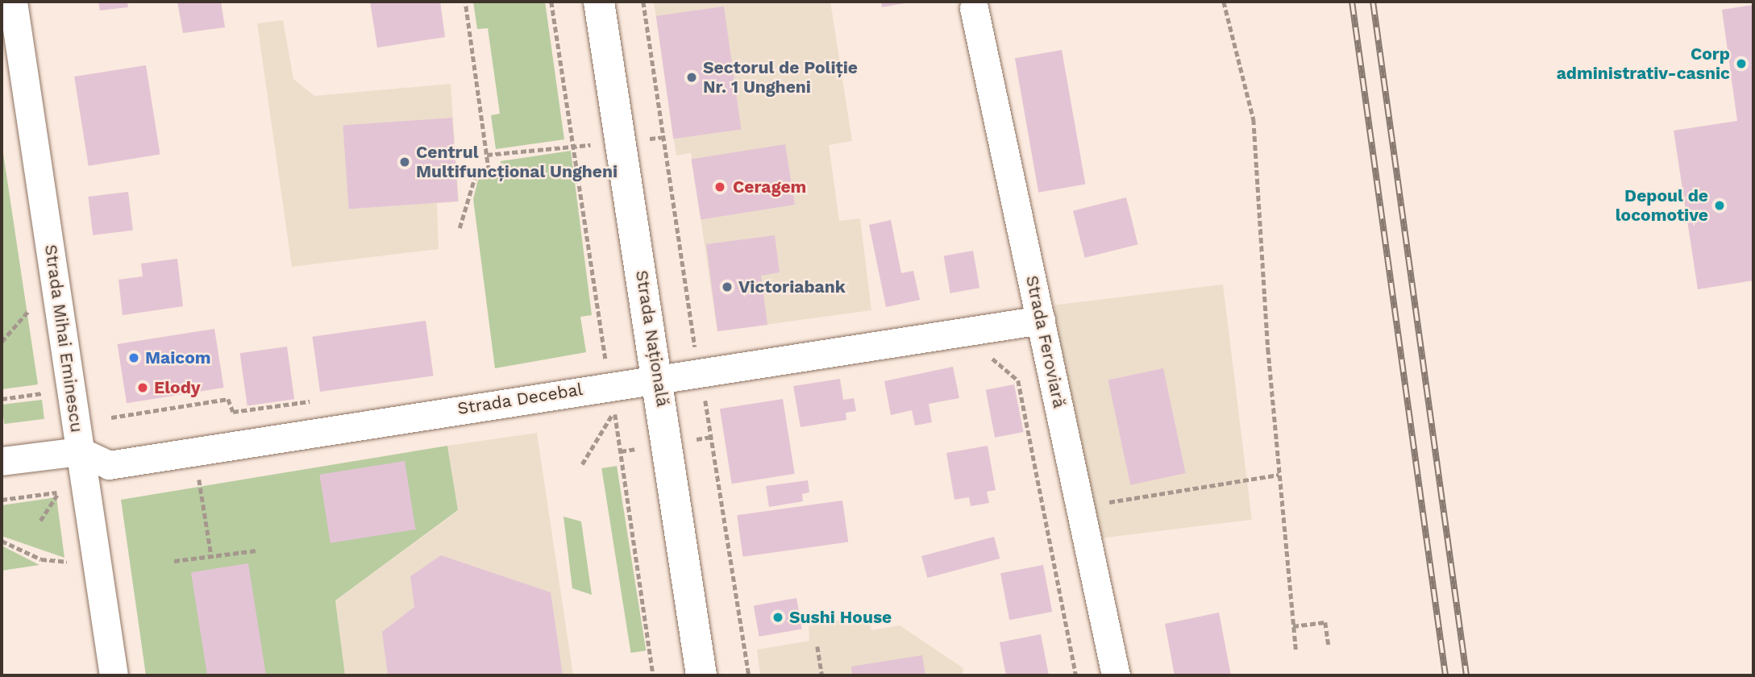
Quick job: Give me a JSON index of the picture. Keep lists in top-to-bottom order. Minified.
{"streets":{"street":["Strada Mihai Eminescu","Strada Națională","Strada Feroviară","Strada Decebal"]},"crossings":[["Strada Mihai Eminescu","Strada Decebal"],["Strada Națională","Strada Decebal"],["Strada Feroviară","Strada Decebal"]],"places":["Corp administrativ-casnic","Sectorul de Poliție Nr. 1 Ungheni","Centrul Multifuncțional Ungheni","Ceragem","Depoul de locomotive","Victoriabank","Maicom","Elody","Sushi House"]}
